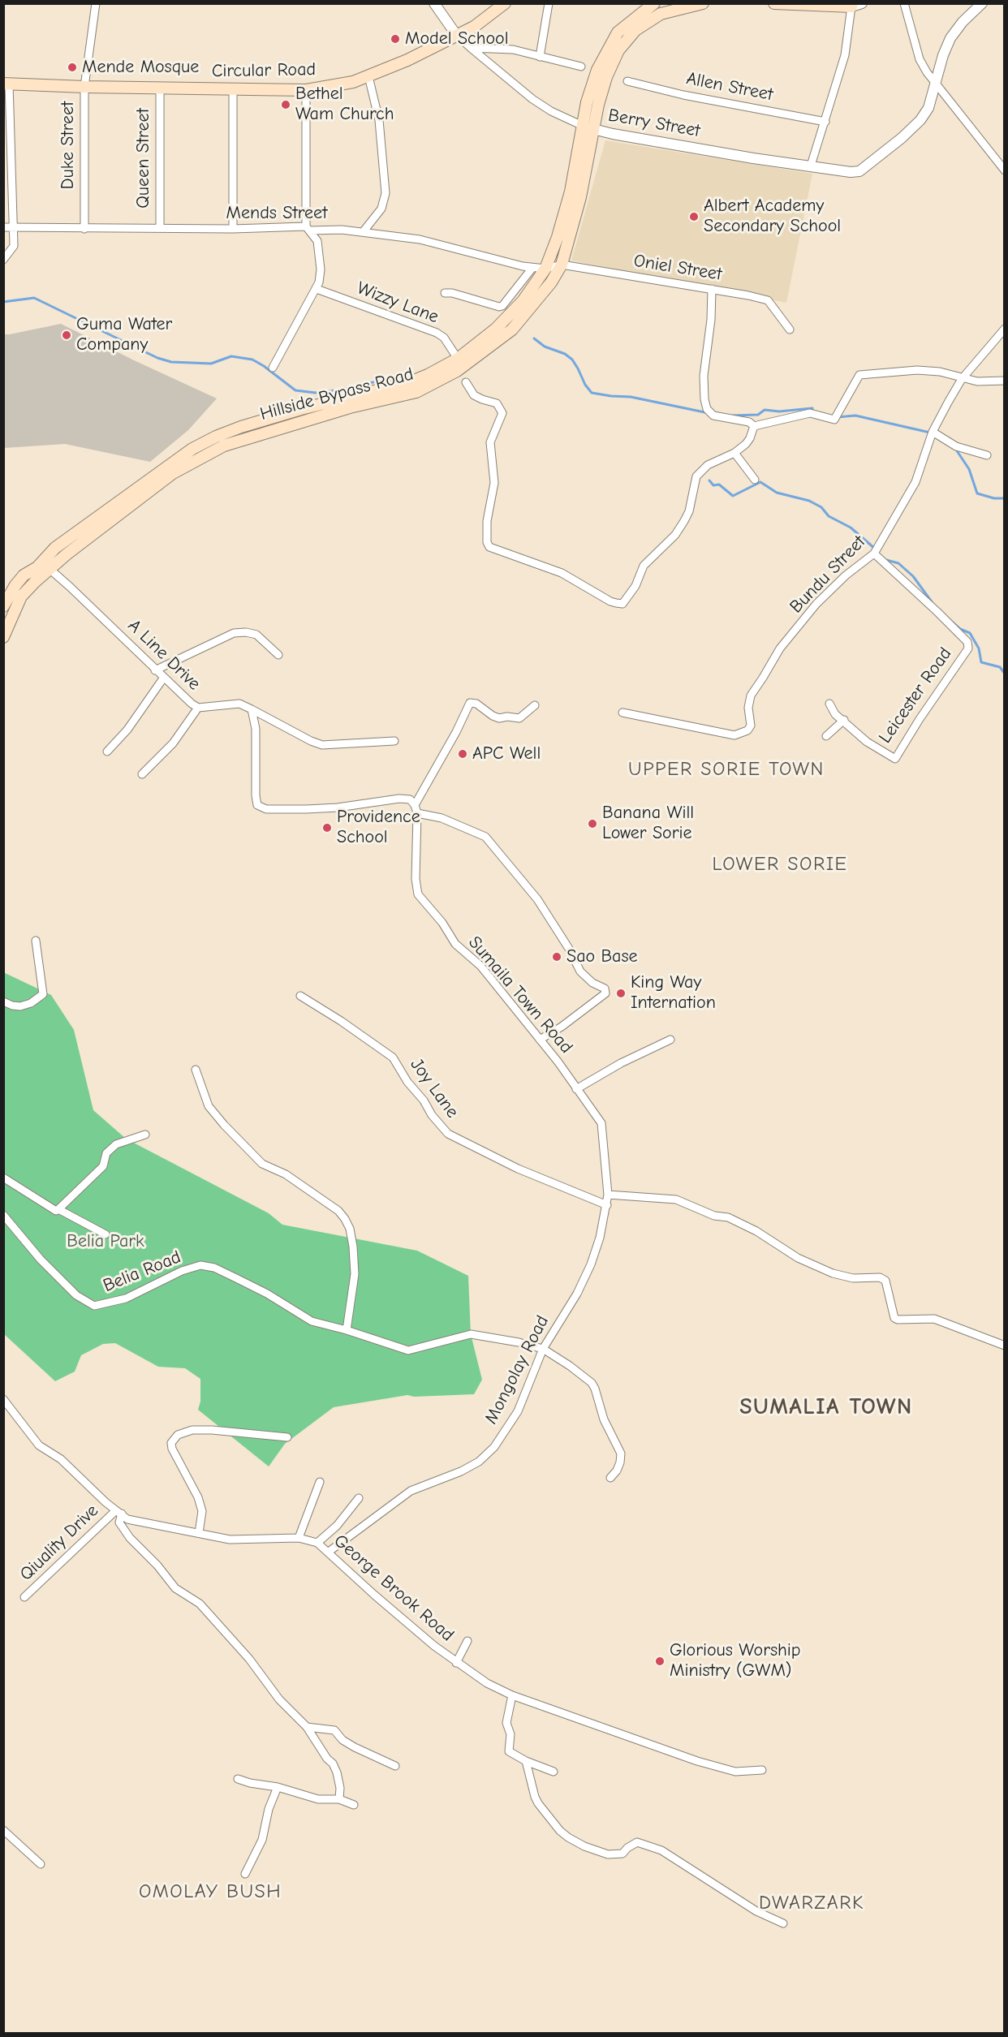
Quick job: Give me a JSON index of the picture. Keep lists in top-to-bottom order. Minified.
{"streets":{"main road":["Circular Road","Hillside Bypass Road"],"street":["Allen Street","Berry Street","Duke Street","Queen Street","Mends Street","Oniel Street","Wizzy Lane","Bundu Street","A Line Drive","Leicester Road","Sumaila Town Road","Joy Lane","Belia Road","Mongolay Road","Qiuality Drive","George Brook Road"]},"crossings":[["Circular Road","Duke Street"],["Circular Road","Queen Street"],["Berry Street","Hillside Bypass Road"],["Duke Street","Mends Street"],["Queen Street","Mends Street"],["Mends Street","Oniel Street"],["Mends Street","Hillside Bypass Road"],["Oniel Street","Hillside Bypass Road"],["Wizzy Lane","Hillside Bypass Road"],["Hillside Bypass Road","A Line Drive"],["Bundu Street","Leicester Road"],["Sumaila Town Road","Joy Lane"],["Sumaila Town Road","Mongolay Road"],["Joy Lane","Mongolay Road"],["Belia Road","Mongolay Road"],["Mongolay Road","George Brook Road"],["Qiuality Drive","George Brook Road"]],"districts":["UPPER SORIE TOWN","LOWER SORIE","SUMALIA TOWN","OMOLAY BUSH","DWARZARK"],"parks":["Belia Park"],"places":["Model School","Mende Mosque","Bethel Wam Church","Albert Academy Secondary School","Guma Water Company","APC Well","Banana Will Lower Sorie","Providence School","Sao Base","King Way Internation","Glorious Worship Ministry (GWM)"]}
